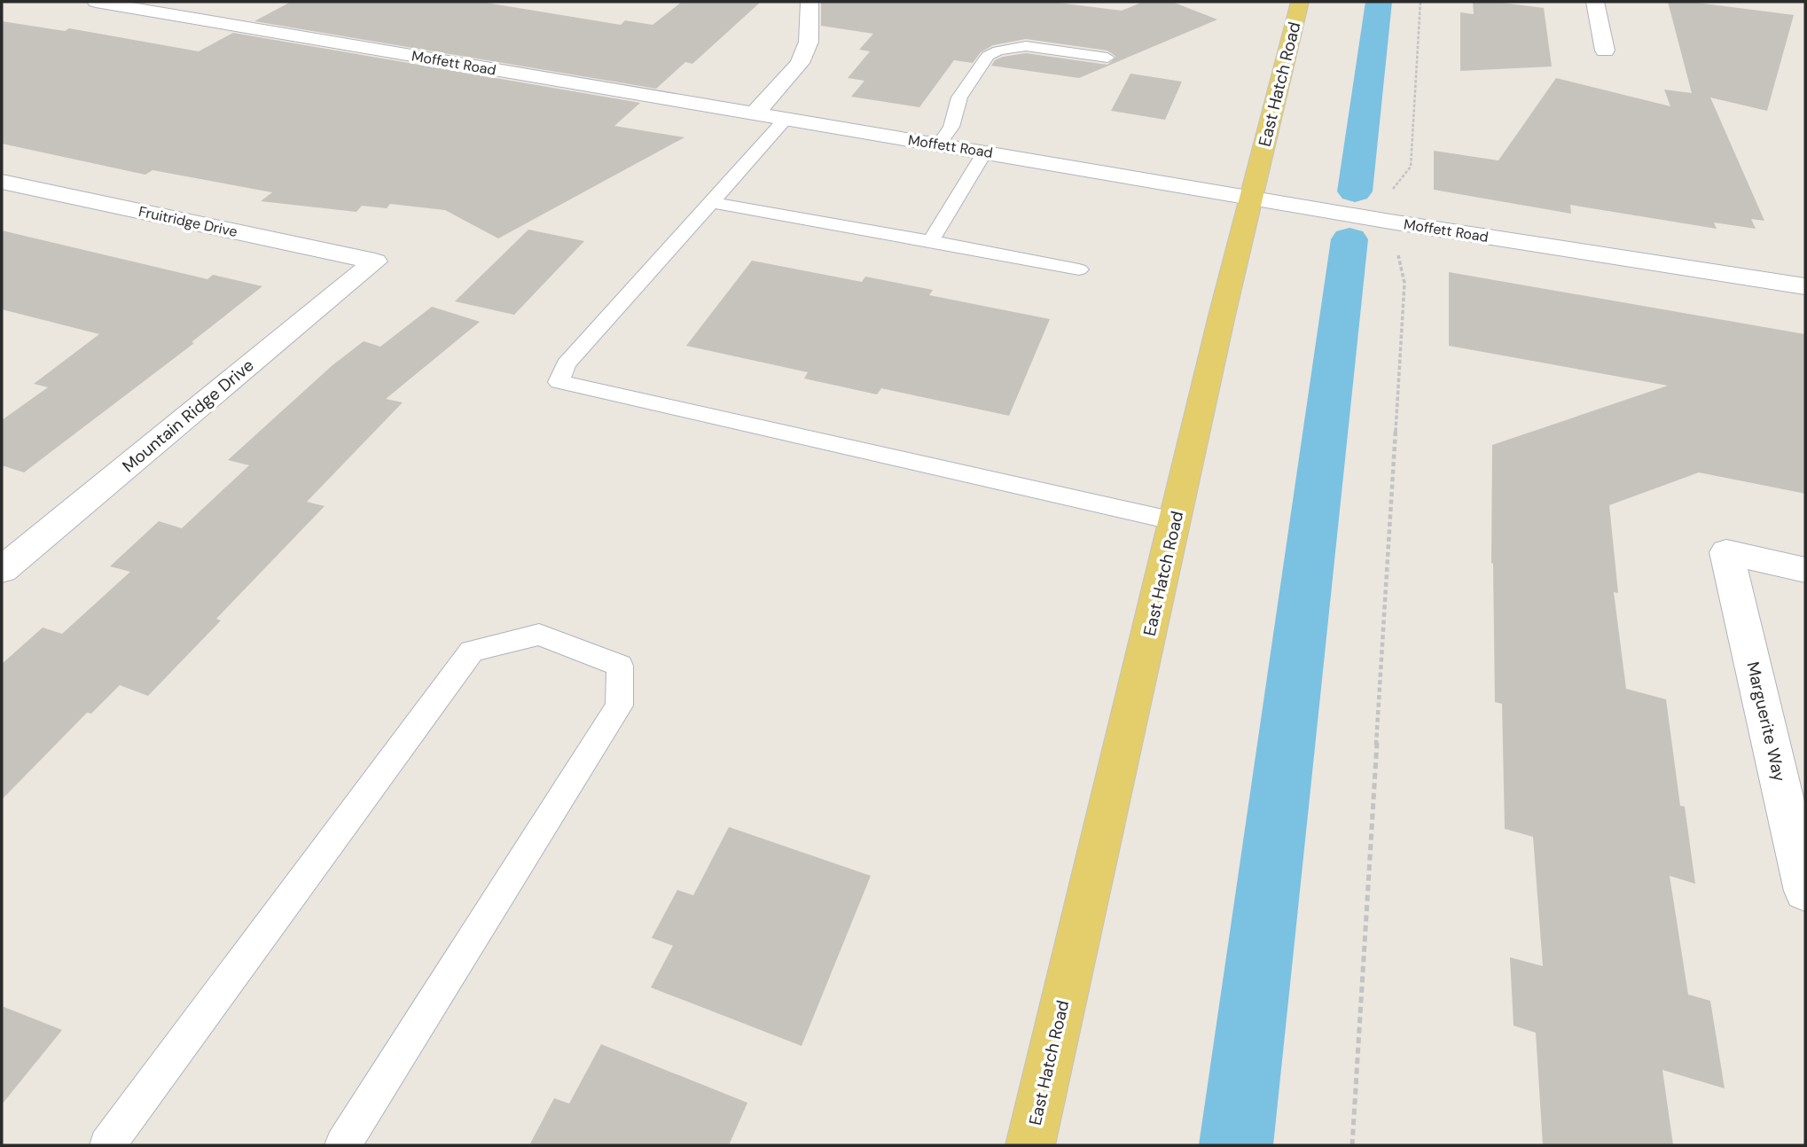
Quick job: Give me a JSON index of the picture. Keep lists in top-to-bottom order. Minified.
{"streets":{"main road":["East Hatch Road"],"street":["Moffett Road","Fruitridge Drive","Mountain Ridge Drive","Marguerite Way"]},"crossings":[["Moffett Road","East Hatch Road"],["Fruitridge Drive","Mountain Ridge Drive"]]}
